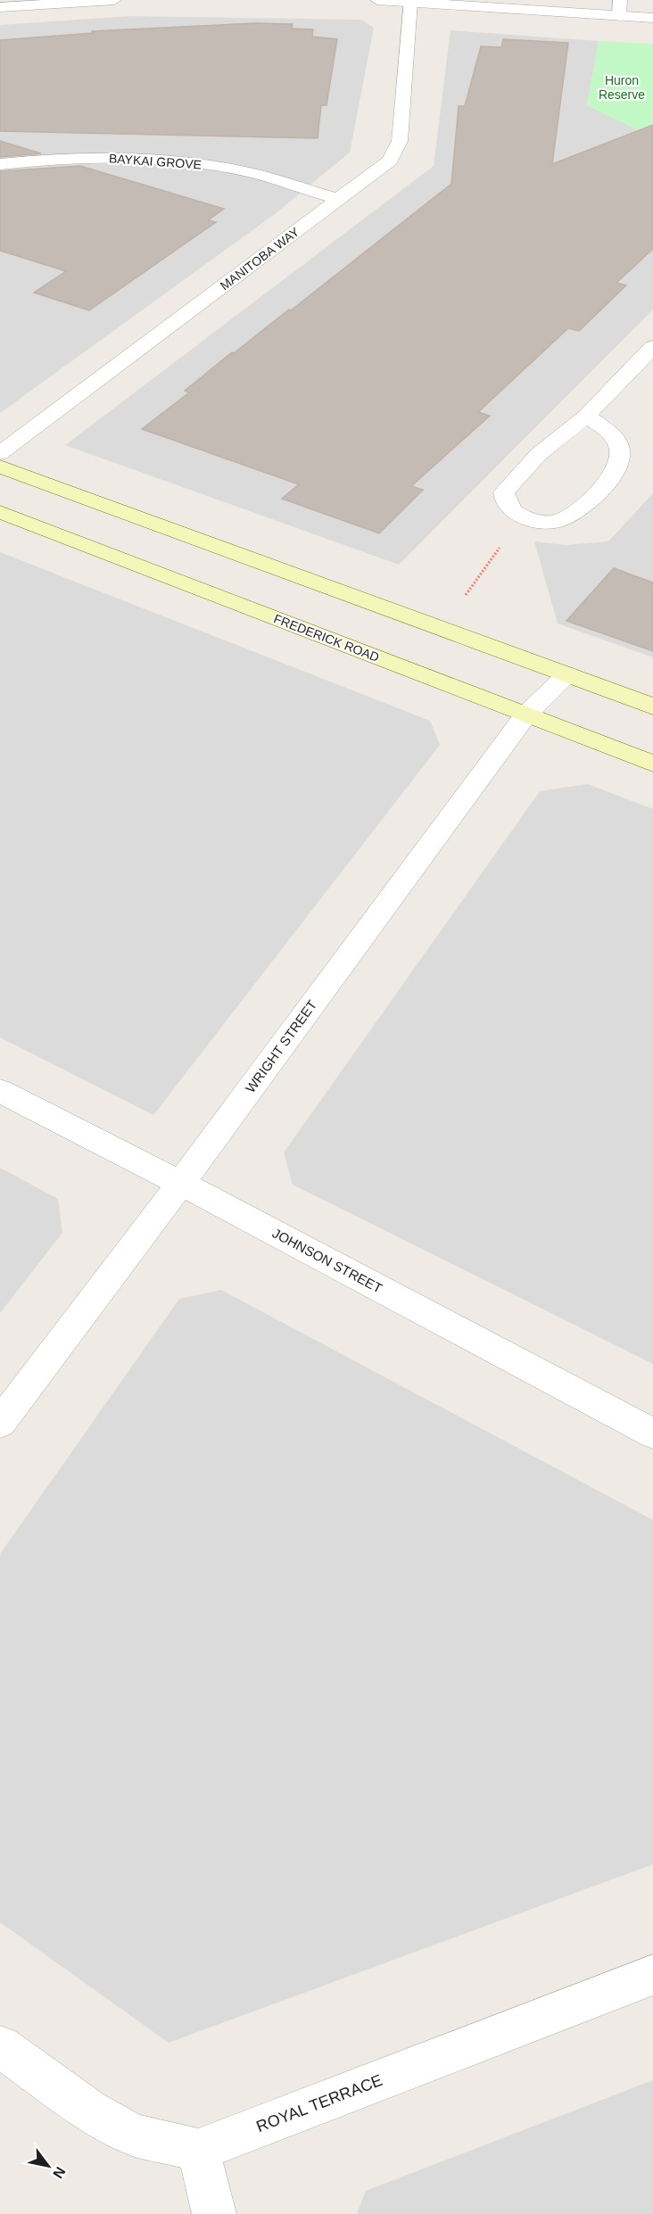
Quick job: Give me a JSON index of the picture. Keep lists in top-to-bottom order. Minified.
{"streets":{"main road":["FREDERICK ROAD"],"street":["BAYKAI GROVE","MANITOBA WAY","WRIGHT STREET","JOHNSON STREET","ROYAL TERRACE"]},"crossings":[["BAYKAI GROVE","MANITOBA WAY"],["FREDERICK ROAD","WRIGHT STREET"],["WRIGHT STREET","JOHNSON STREET"]],"parks":["Huron Reserve"],"north":"bottom right"}
